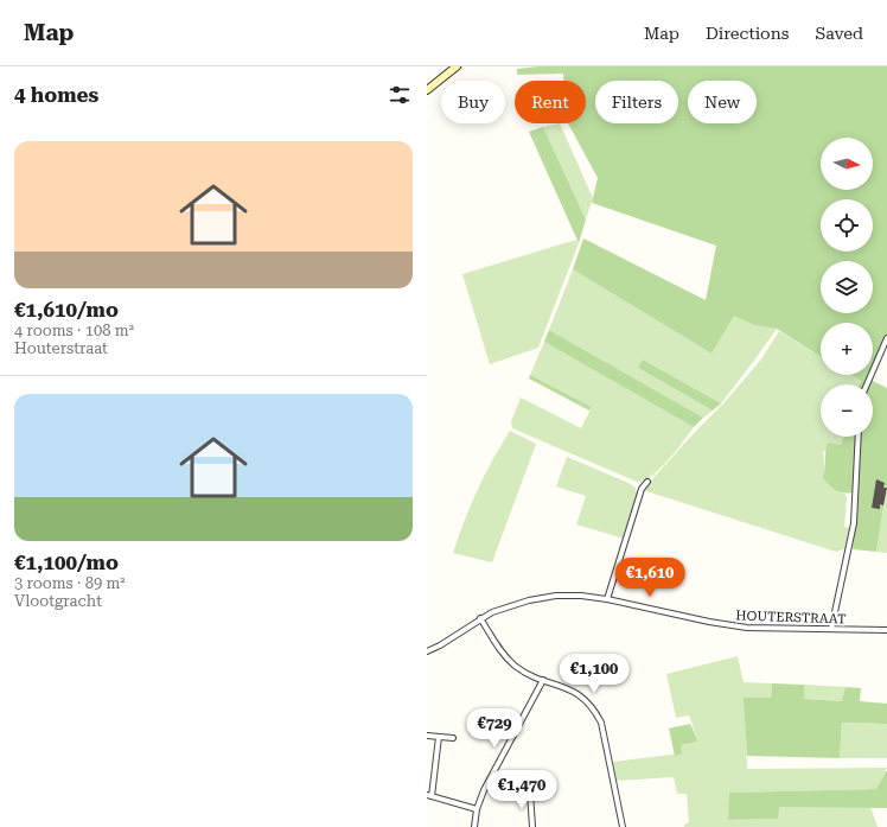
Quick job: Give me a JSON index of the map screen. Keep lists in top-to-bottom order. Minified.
{"streets":{"street":["HOUTERSTRAAT"]},"north":"right","page":{"header":"Map","nav":["Map","Directions","Saved"],"heading":"4 homes","chip":["Buy","Rent","Filters","New"],"list":[{"name":"€1,610/mo","note":"4 rooms · 108 m² · Houterstraat"},{"name":"€1,100/mo","note":"3 rooms · 89 m² · Vlootgracht"}],"map_buttons":["+","−"],"price":["€1,610","€1,100","€729","€1,470"]}}
